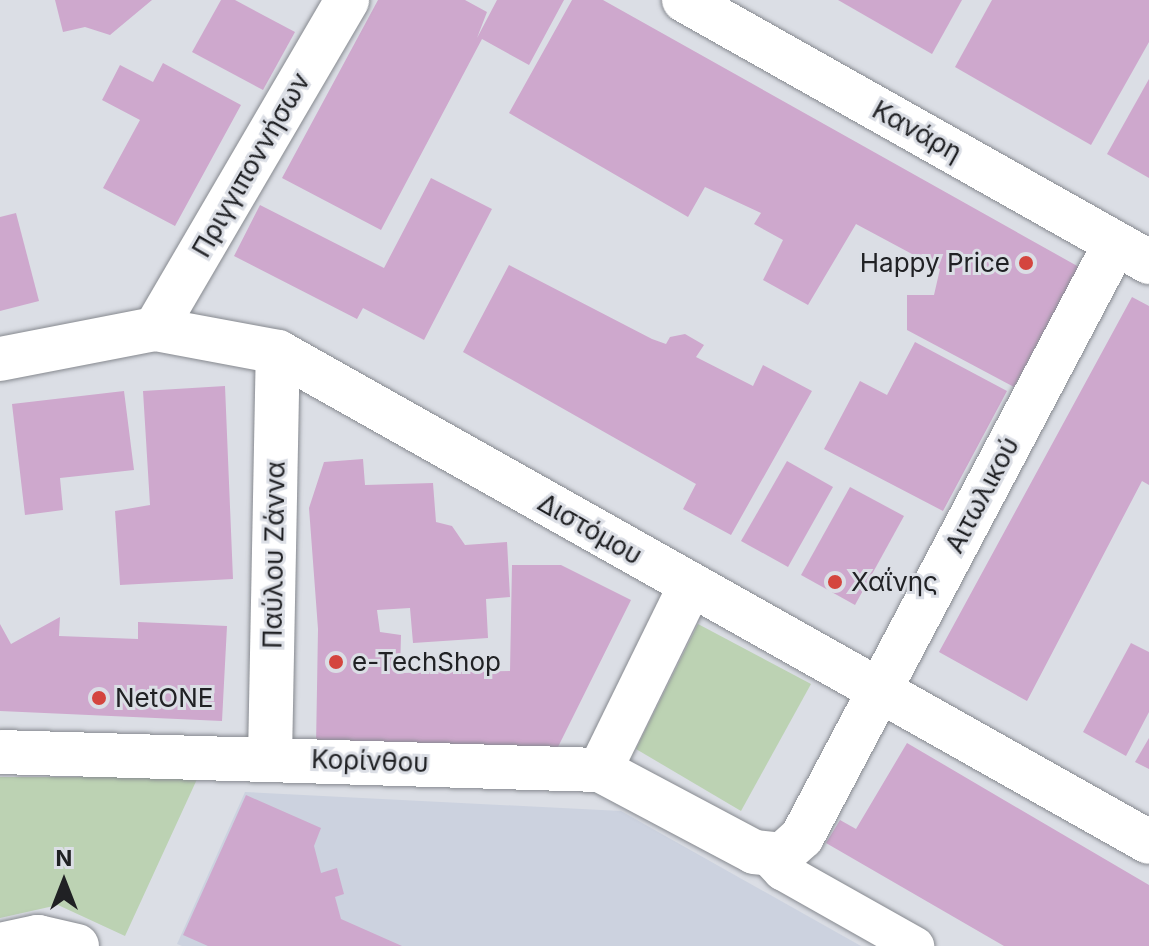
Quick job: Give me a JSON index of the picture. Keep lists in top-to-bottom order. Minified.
{"streets":{"street":["Κανάρη","Πριγγιποννήσων","Αιτωλικού","Διστόμου","Παύλου Ζάννα","Κορίνθου"]},"crossings":[["Κανάρη","Αιτωλικού"],["Πριγγιποννήσων","Διστόμου"],["Αιτωλικού","Διστόμου"],["Αιτωλικού","Κορίνθου"],["Διστόμου","Παύλου Ζάννα"],["Παύλου Ζάννα","Κορίνθου"]],"places":["Happy Price","Χαΐνης","e-TechShop","NetONE"],"north":"top"}
